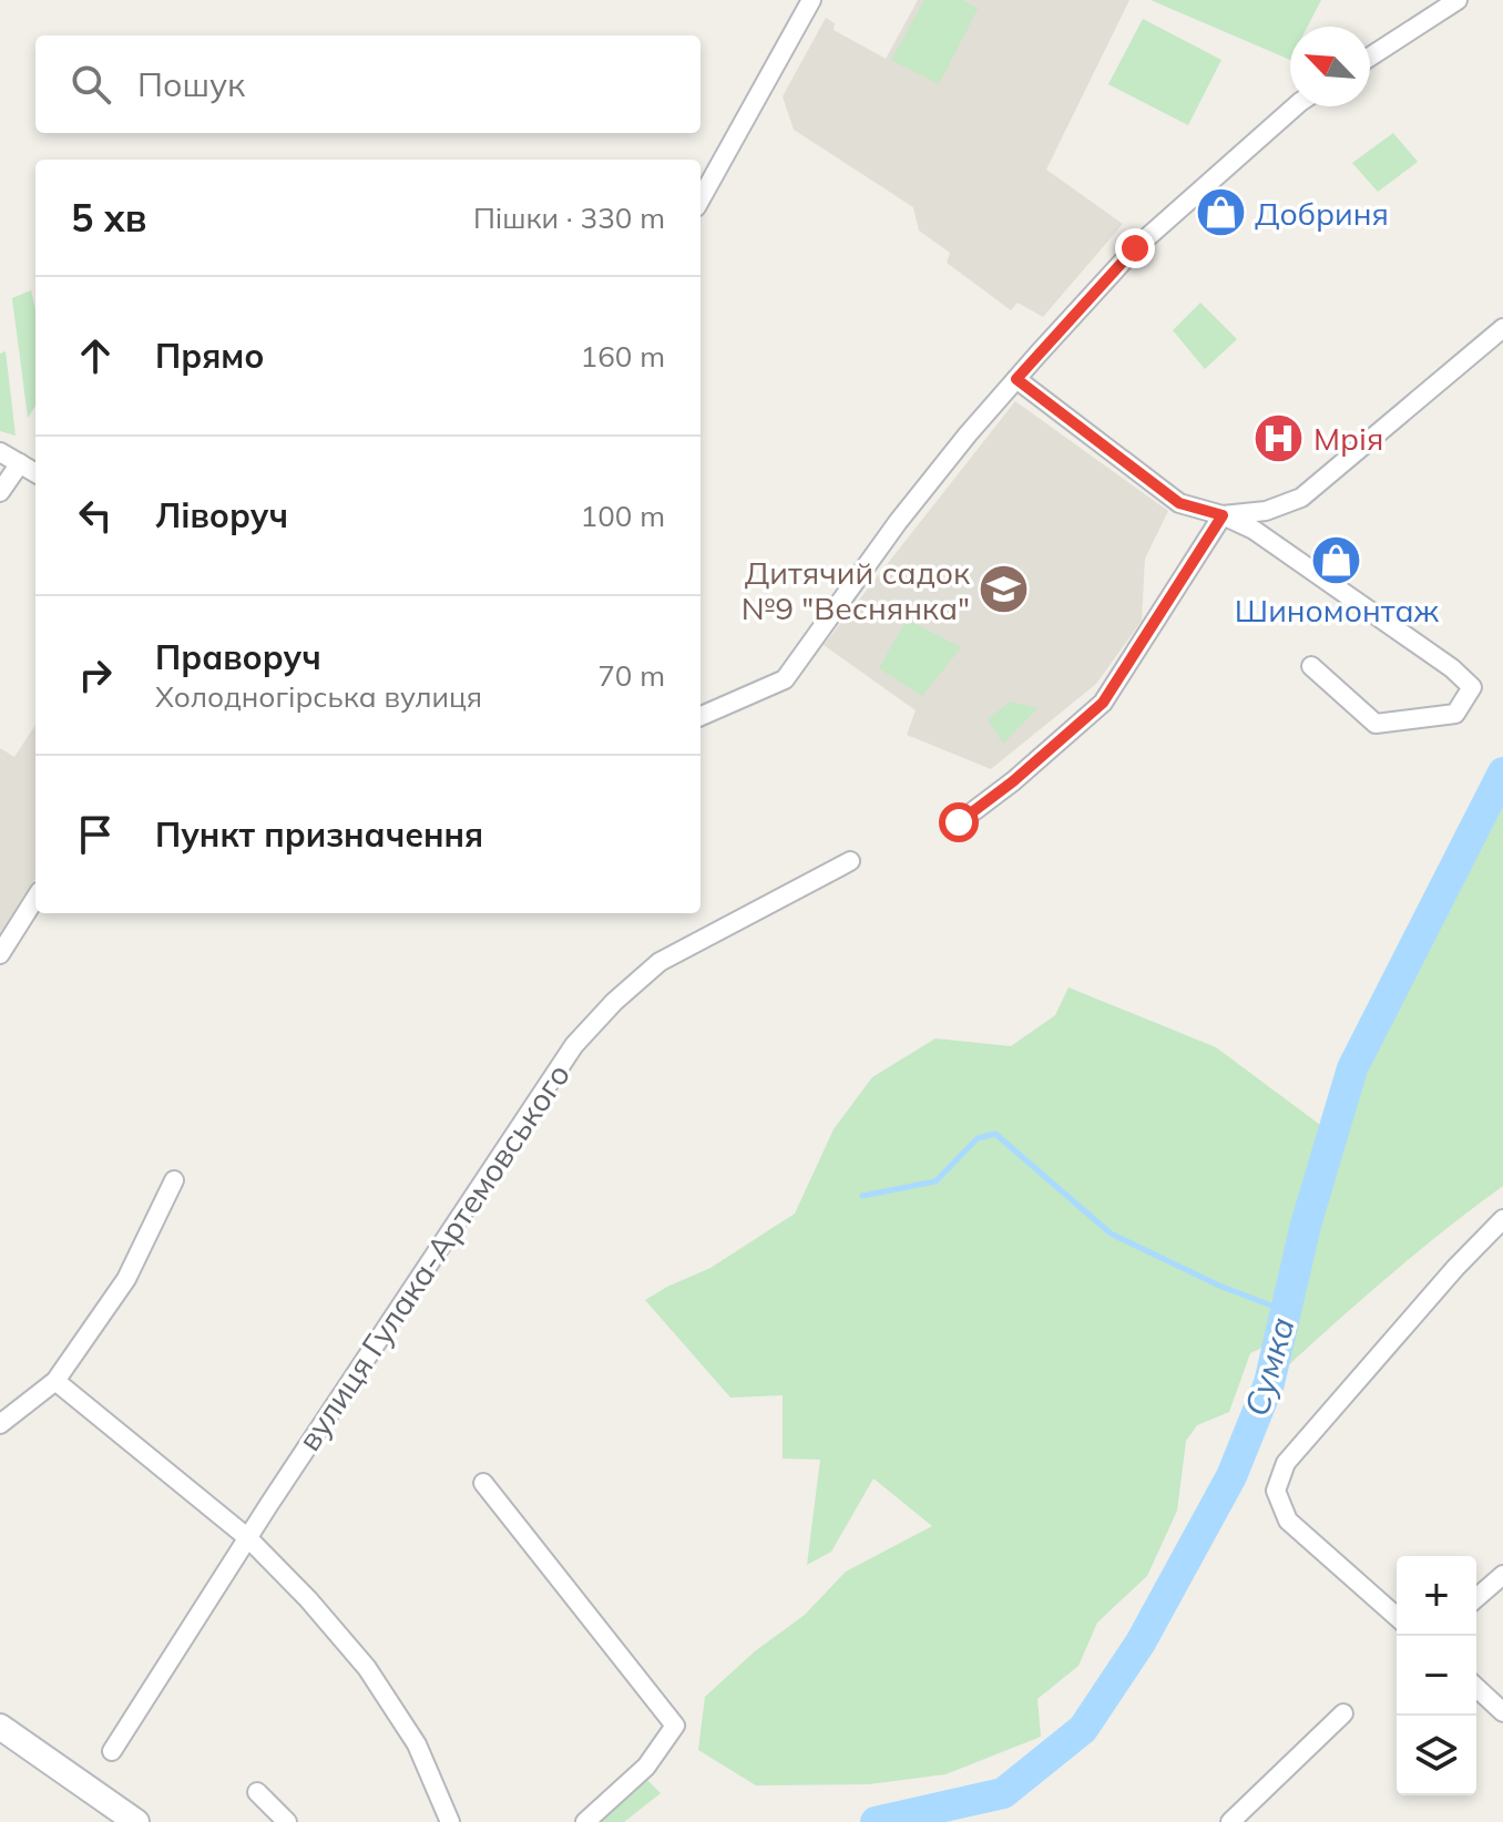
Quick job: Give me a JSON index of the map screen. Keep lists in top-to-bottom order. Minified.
{"streets":{"street":["вулиця Гулака-Артемовського"]},"water":["Сумка"],"places":{"shop":["Добриня","Шиномонтаж"],"hospital":["Мрія"],"school or university":["Дитячий садок №9 \"Веснянка\""]},"north":"top left","page":{"search":"Пошук","heading":["5 хв","Пішки · 330 m"],"list":[["Прямо","160 m"],["Ліворуч","100 m"],["Праворуч","Холодногірська вулиця","70 m"],"Пункт призначення"],"map_buttons":["+","−"]}}
